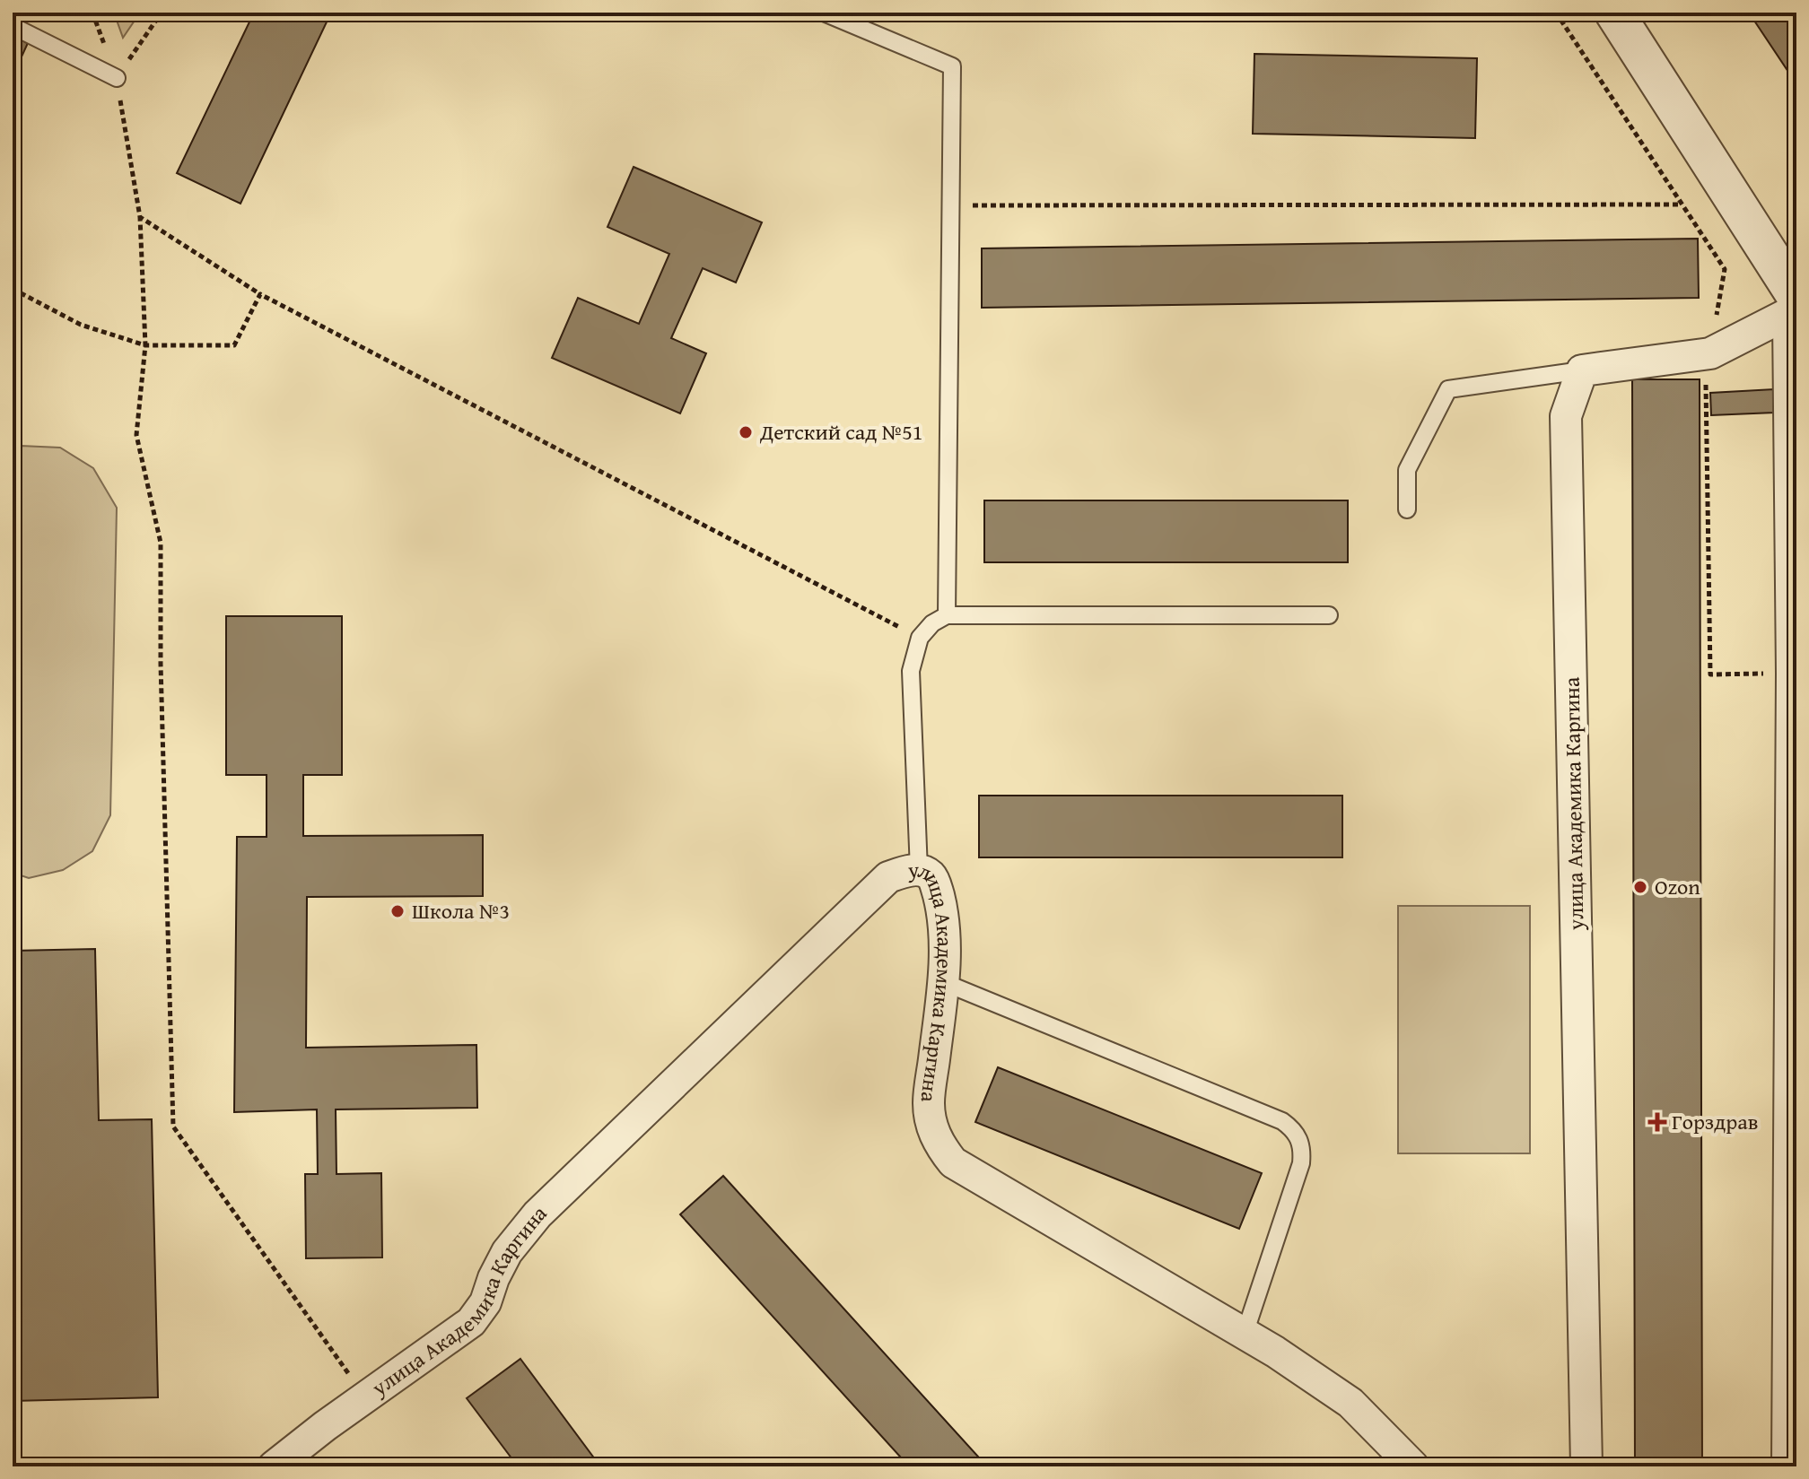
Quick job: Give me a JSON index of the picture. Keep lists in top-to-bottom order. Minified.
{"streets":{"street":["улица Академика Каргина"]},"places":{"other":["Детский сад №51","Ozon","Школа №3"],"health":["Горздрав"]}}
